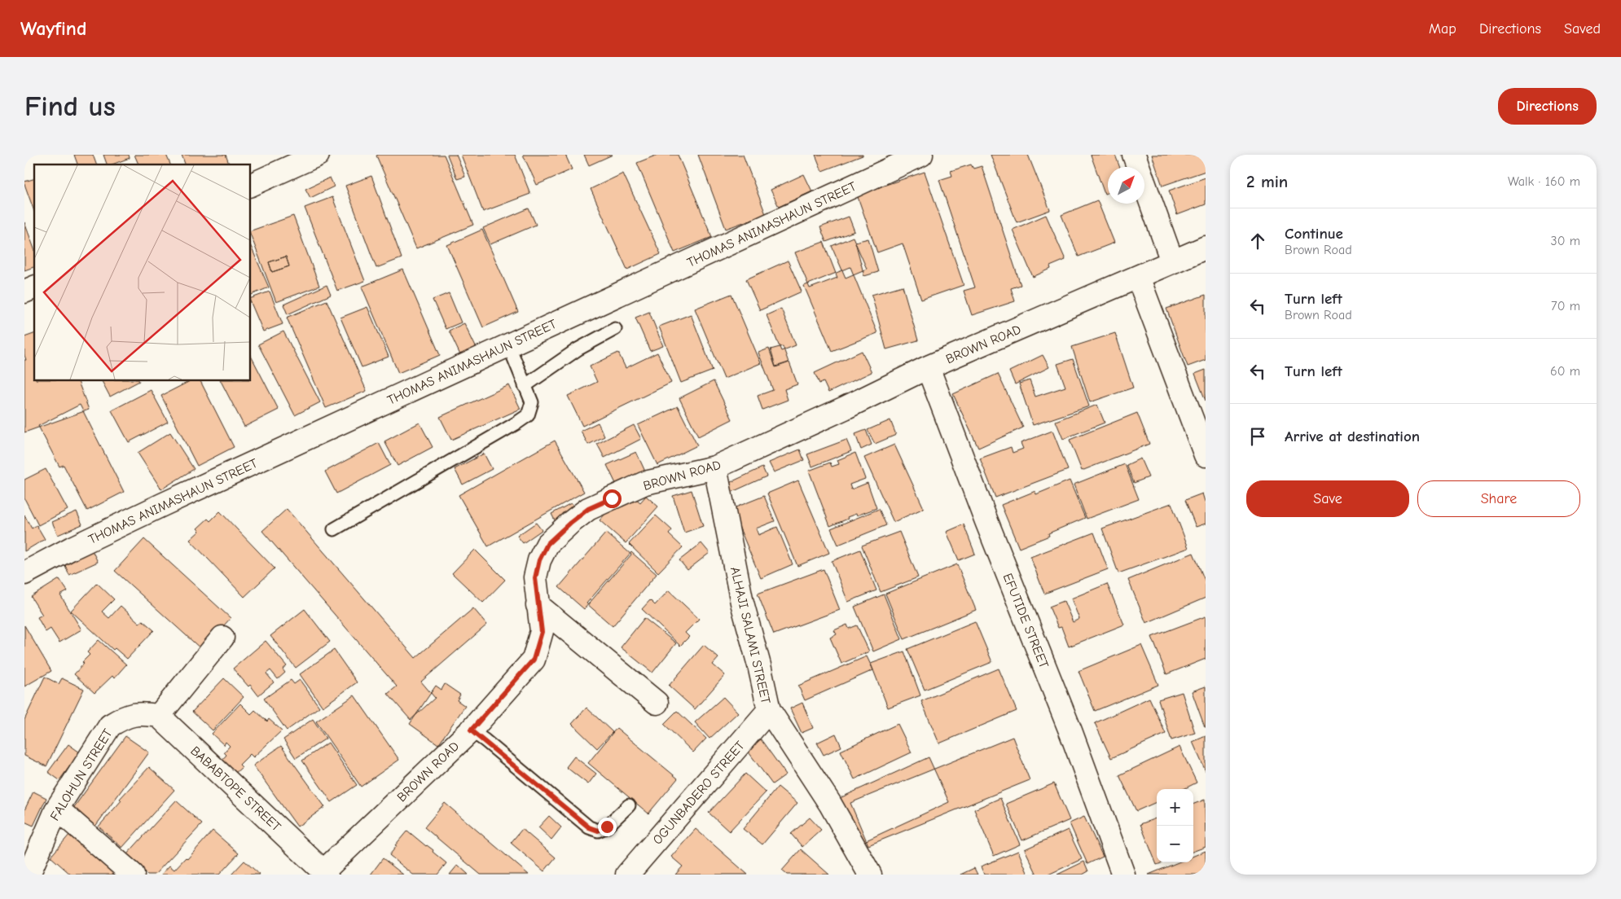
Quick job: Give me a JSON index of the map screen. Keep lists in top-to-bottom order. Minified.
{"streets":{"street":["THOMAS ANIMASHAUN STREET","BROWN ROAD","EFUTIDE STREET","ALHAJI SALAMI STREET","FALOHUN STREET","BABABTOPE STREET","OGUNBADERO STREET"]},"crossings":[["BROWN ROAD","EFUTIDE STREET"],["BROWN ROAD","ALHAJI SALAMI STREET"],["BROWN ROAD","BABABTOPE STREET"],["ALHAJI SALAMI STREET","OGUNBADERO STREET"],["FALOHUN STREET","BABABTOPE STREET"]],"north":"top right","page":{"header":"Wayfind","nav":["Map","Directions","Saved"],"buttons":["Directions",["Save","Share"]],"title":"Find us","heading":["2 min","Walk · 160 m"],"list":[["Continue","Brown Road","30 m"],["Turn left","Brown Road","70 m"],["Turn left","60 m"],"Arrive at destination"],"map_buttons":["+","−"]}}
